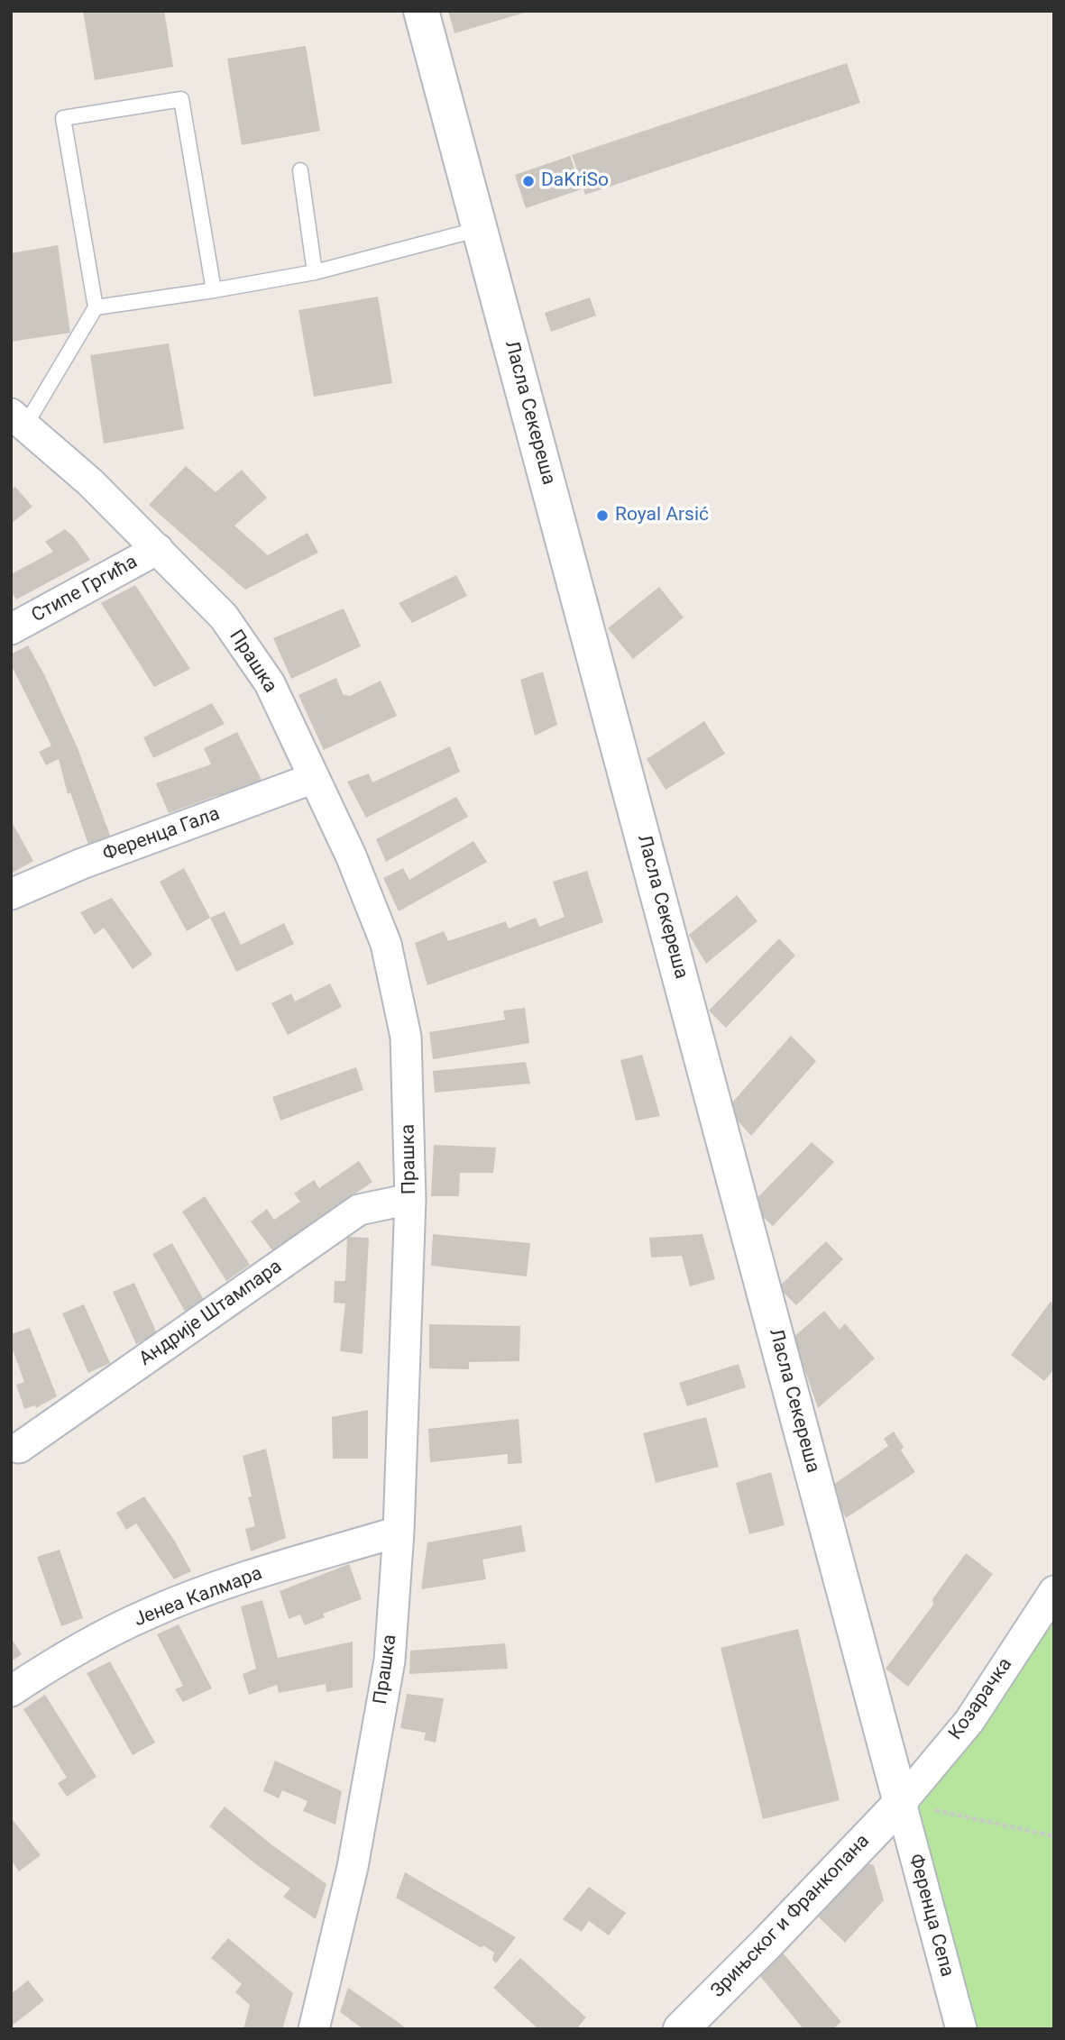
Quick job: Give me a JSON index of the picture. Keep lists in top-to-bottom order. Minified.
{"streets":{"street":["Ласла Секереша","Стипе Гргића","Прашка","Ференца Гала","Андрије Штампара","Јенеа Калмара","Козарачка","Ференца Сепа","Зрињског и Франкопана"]},"crossings":[["Ласла Секереша","Козарачка"],["Ласла Секереша","Ференца Сепа"],["Ласла Секереша","Зрињског и Франкопана"],["Стипе Гргића","Прашка"],["Прашка","Ференца Гала"],["Прашка","Андрије Штампара"],["Прашка","Јенеа Калмара"],["Козарачка","Ференца Сепа"],["Козарачка","Зрињског и Франкопана"],["Ференца Сепа","Зрињског и Франкопана"]],"places":["DaKriSo","Royal Arsić"]}
